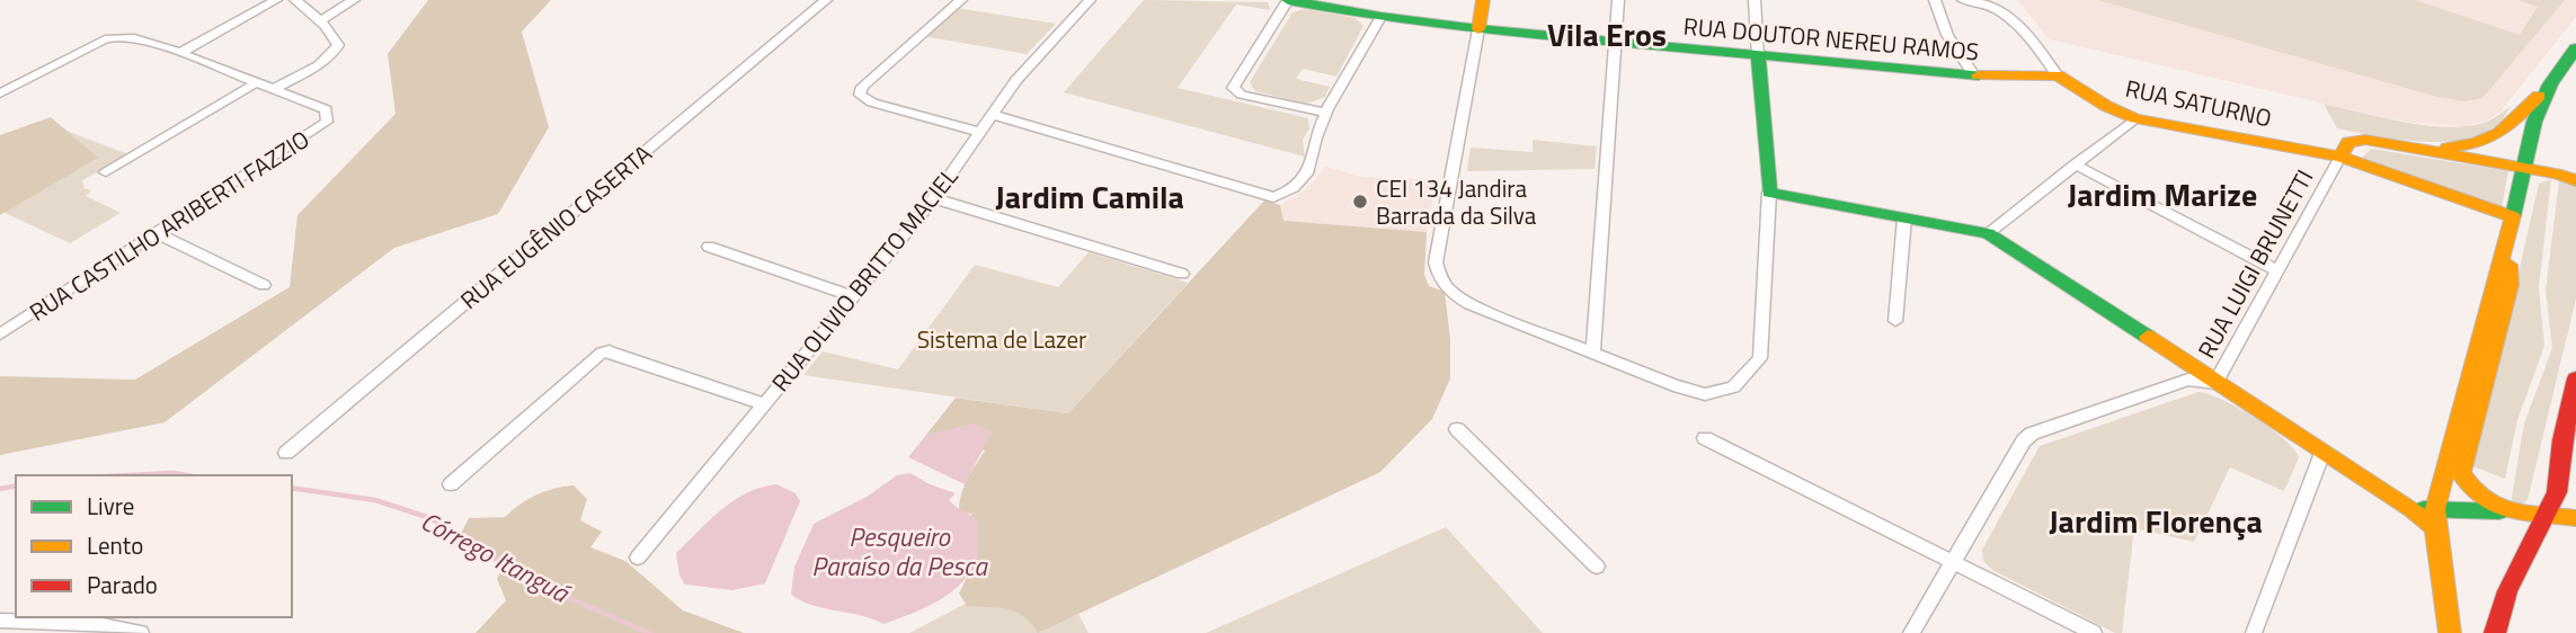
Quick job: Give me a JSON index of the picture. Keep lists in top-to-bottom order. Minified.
{"streets":{"street":["RUA DOUTOR NEREU RAMOS","RUA SATURNO","RUA CASTILHO ARIBERTI FAZZIO","RUA EUGÊNIO CASERTA","RUA LUIGI BRUNETTI","RUA OLIVIO BRITTO MACIEL"]},"crossings":[["RUA DOUTOR NEREU RAMOS","RUA SATURNO"],["RUA SATURNO","RUA LUIGI BRUNETTI"]],"districts":["Vila Eros","Jardim Marize","Jardim Camila","Jardim Florença"],"water":["Pesqueiro Paraíso da Pesca","Córrego Itanguá"],"parks":["Sistema de Lazer"],"places":["CEI 134 Jandira Barrada da Silva"],"legend":["Livre","Lento","Parado"]}
